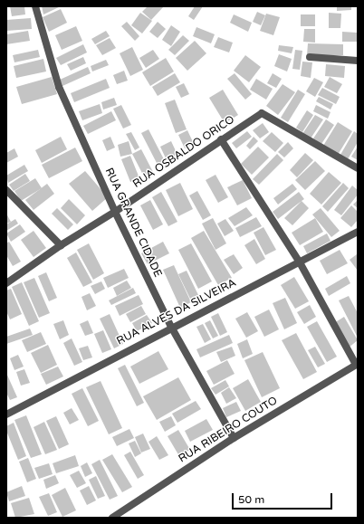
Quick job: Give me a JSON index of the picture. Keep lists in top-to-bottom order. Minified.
{"streets":{"street":["RUA OSBALDO ORICO","RUA GRANDE CIDADE","RUA ALVES DA SILVEIRA","RUA RIBEIRO COUTO"]},"crossings":[["RUA OSBALDO ORICO","RUA GRANDE CIDADE"],["RUA GRANDE CIDADE","RUA ALVES DA SILVEIRA"],["RUA GRANDE CIDADE","RUA RIBEIRO COUTO"]],"scale_bar":"50 m"}
